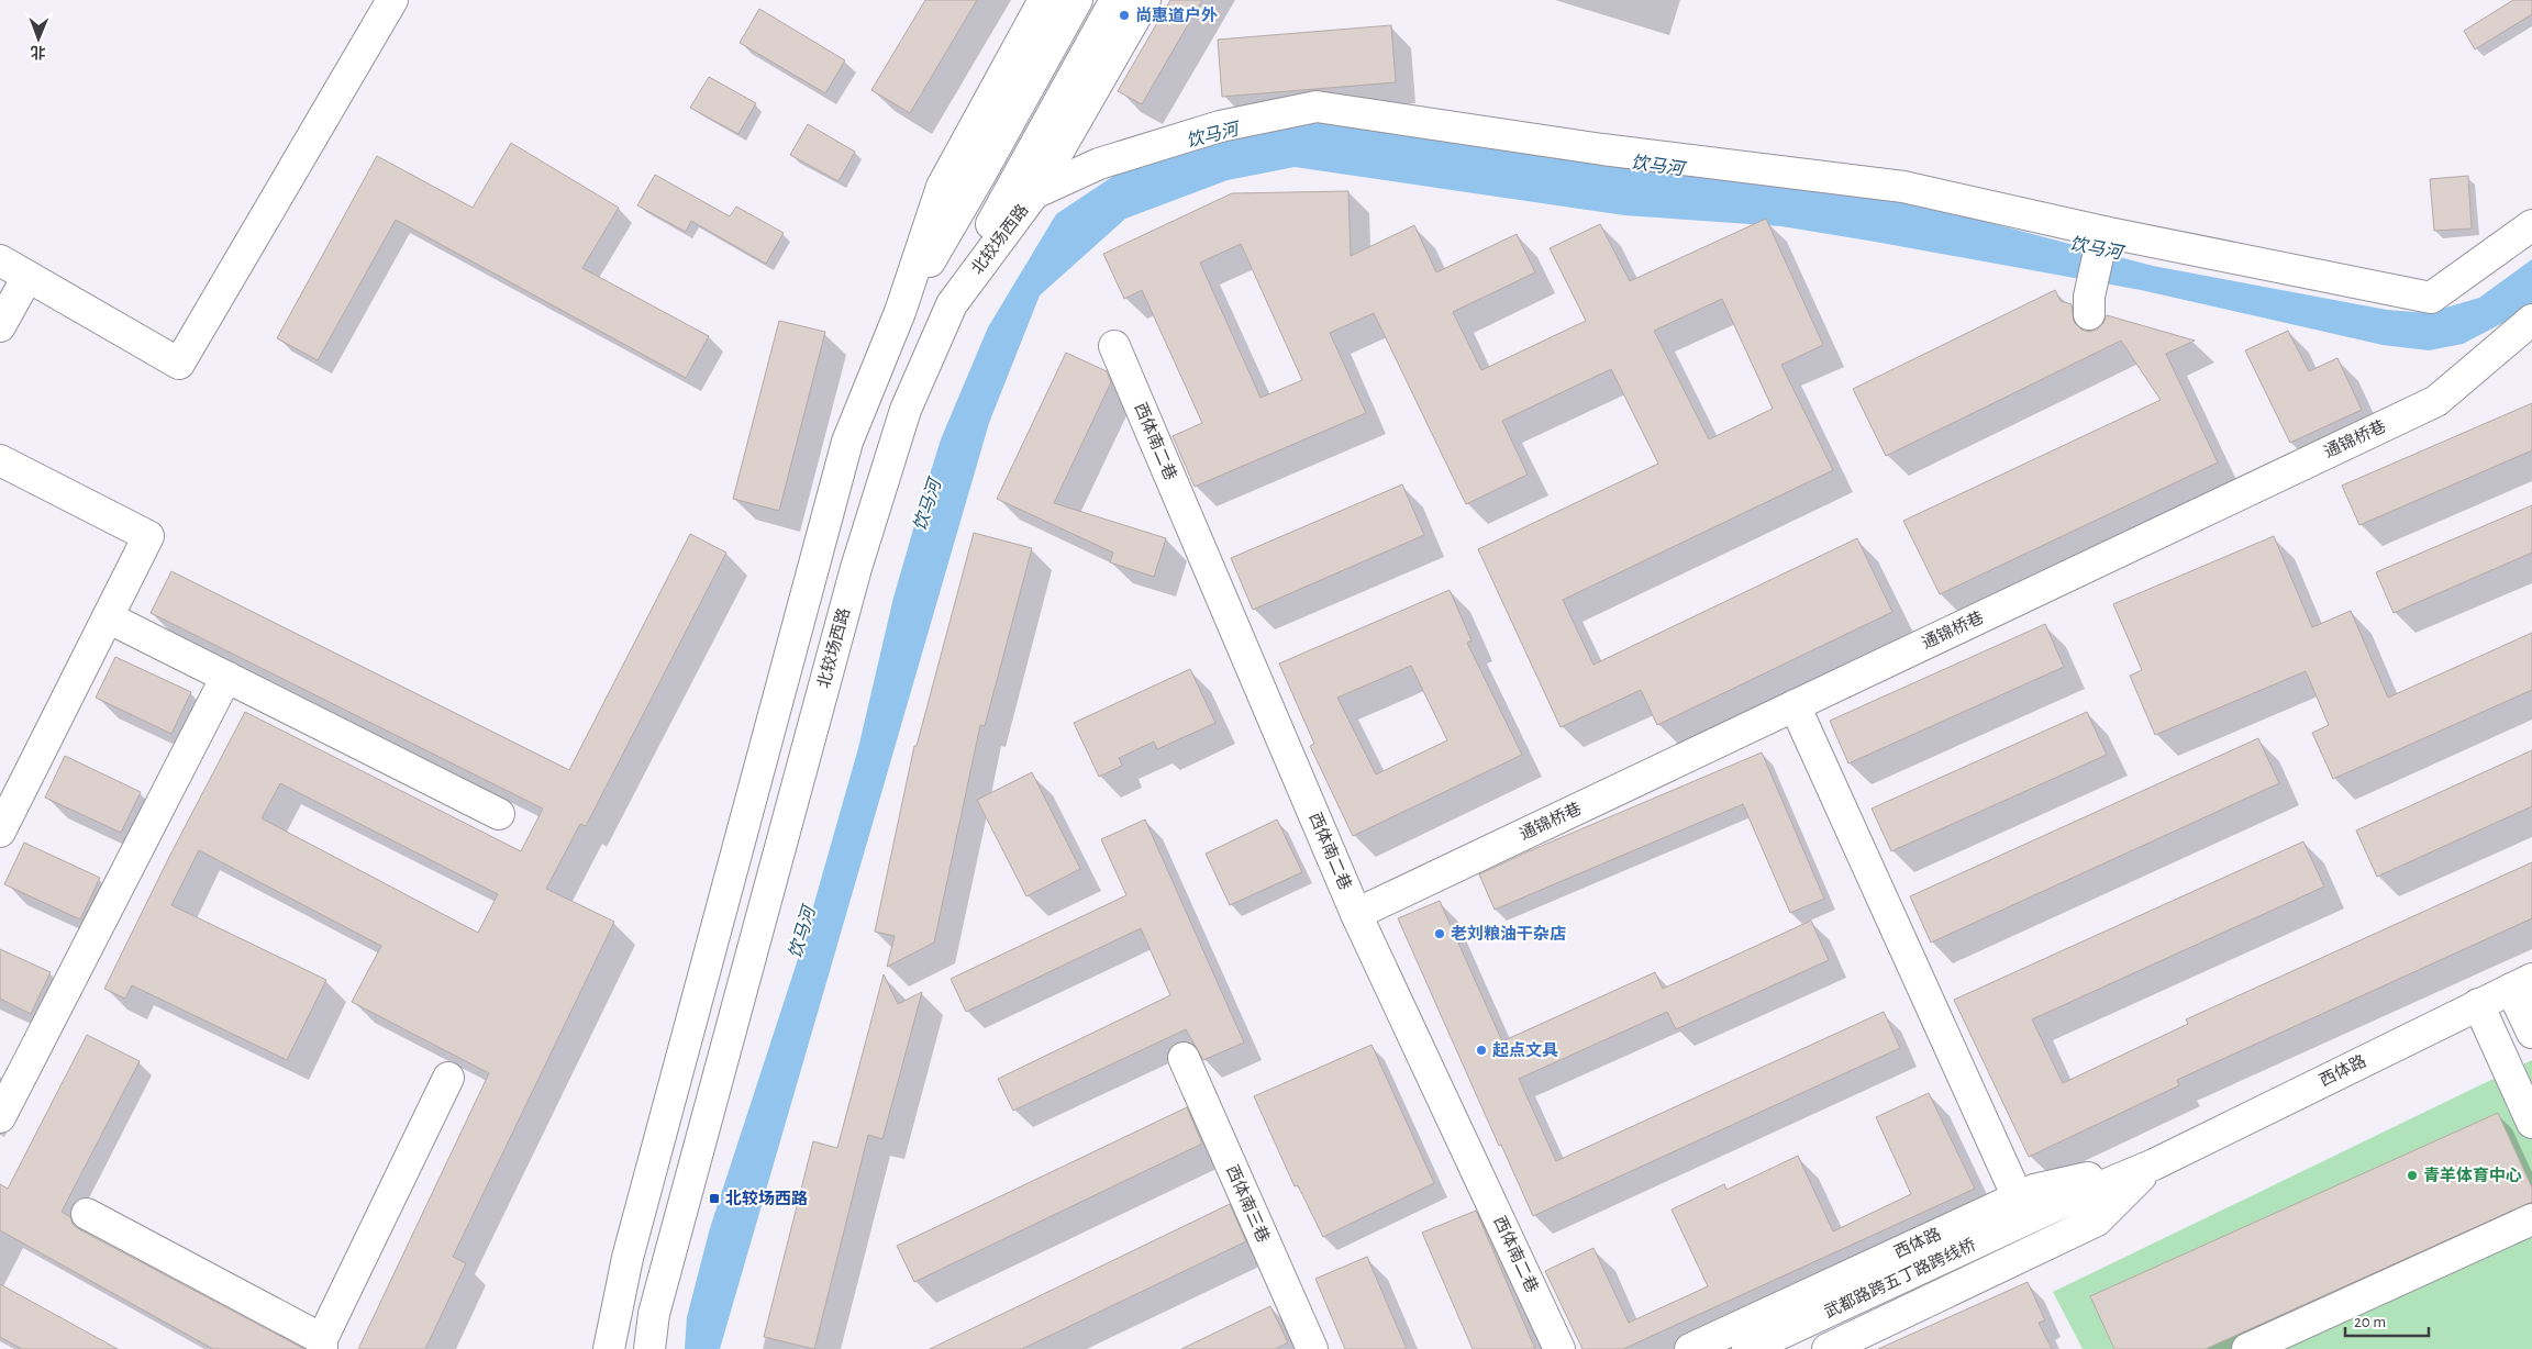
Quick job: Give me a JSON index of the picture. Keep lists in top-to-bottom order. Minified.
{"streets":{"street":["北较场西路","通锦桥巷","西体南二巷","西体路","西体南三巷","武都路跨五丁路跨线桥"]},"crossings":[["通锦桥巷","西体南二巷"],["西体路","武都路跨五丁路跨线桥"]],"water":["饮马河"],"places":{"other":["尚惠道户外","老刘粮油干杂店","起点文具","青羊体育中心"],"transit":["北较场西路"]},"scale_bar":"20 m","north":"bottom"}
